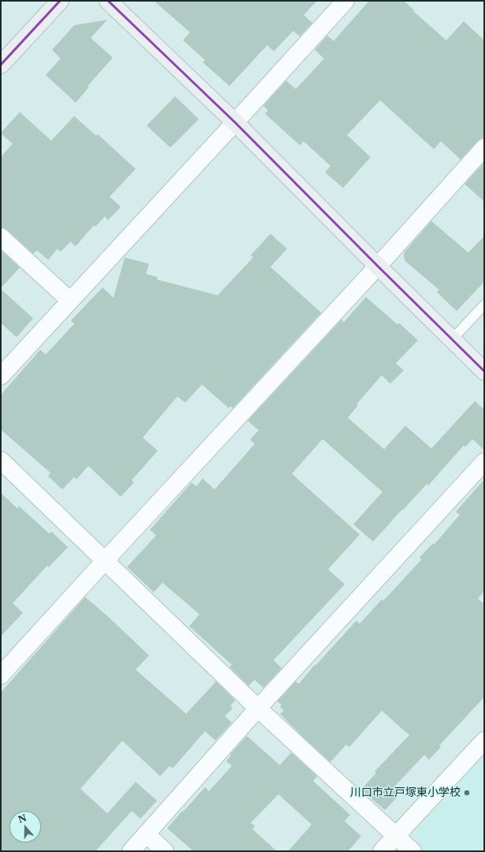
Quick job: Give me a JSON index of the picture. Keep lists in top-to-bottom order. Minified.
{"places":["川口市立戸塚東小学校"],"north":"top"}
